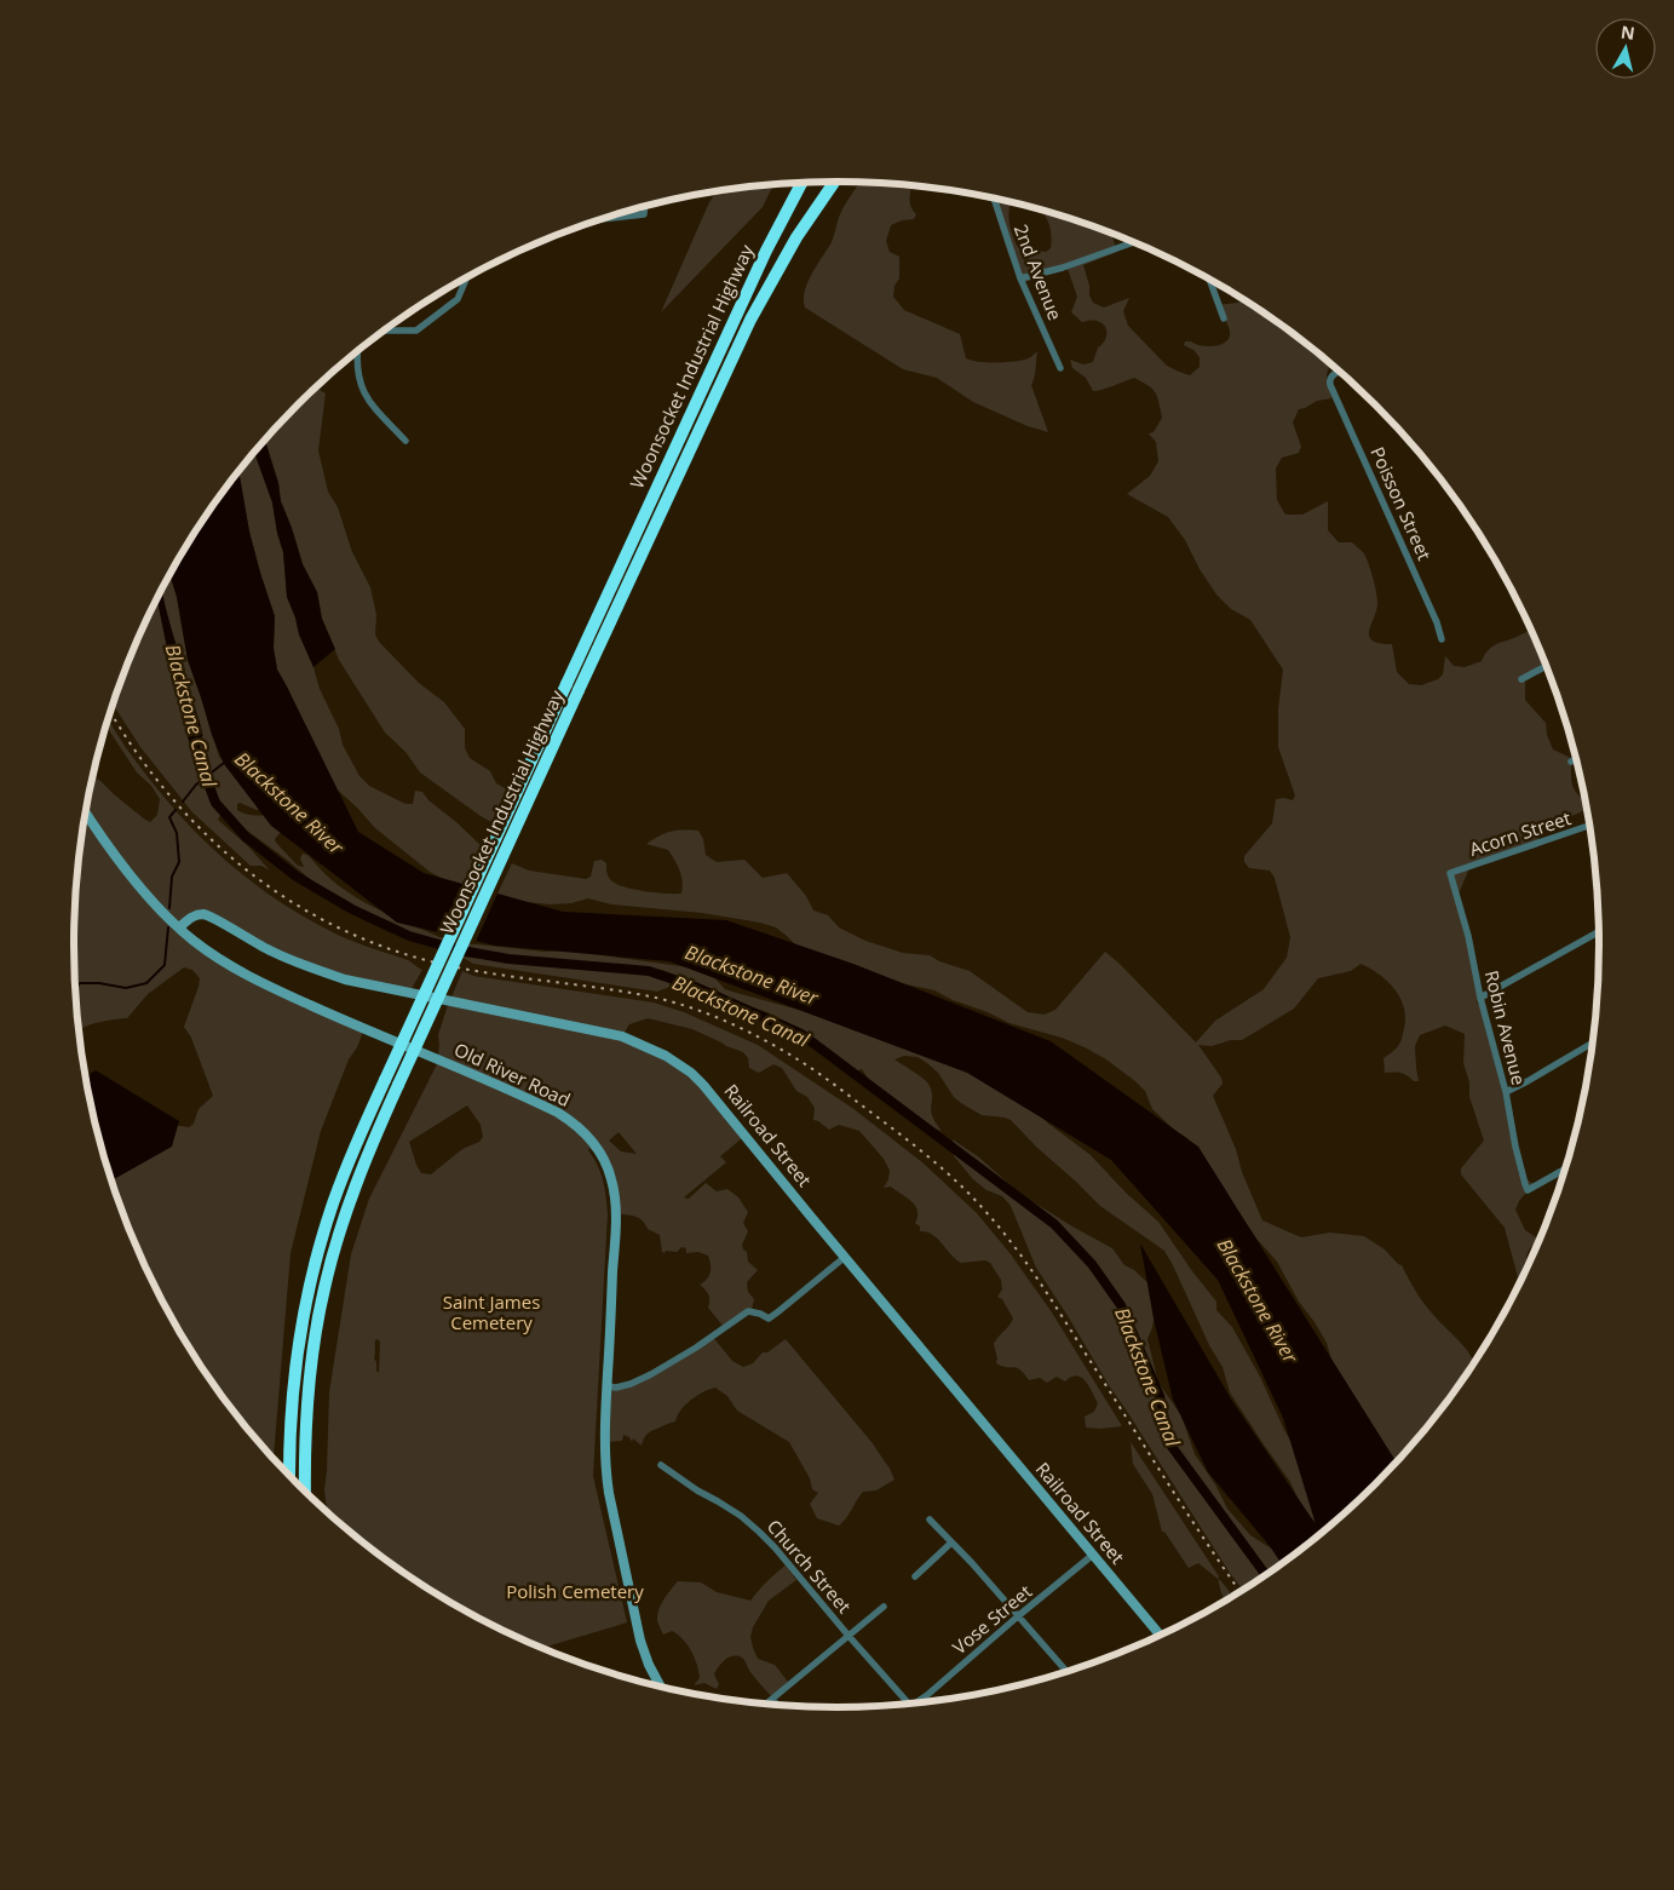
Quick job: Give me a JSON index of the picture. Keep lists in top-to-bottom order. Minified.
{"streets":{"highway":["Woonsocket Industrial Highway"],"street":["2nd Avenue","Poisson Street","Acorn Street","Robin Avenue","Old River Road","Railroad Street","Church Street","Vose Street"]},"crossings":[["Acorn Street","Robin Avenue"],["Old River Road","Railroad Street"],["Railroad Street","Vose Street"]],"water":["Blackstone Canal","Blackstone River"],"parks":["Saint James Cemetery","Polish Cemetery"],"north":"top"}
